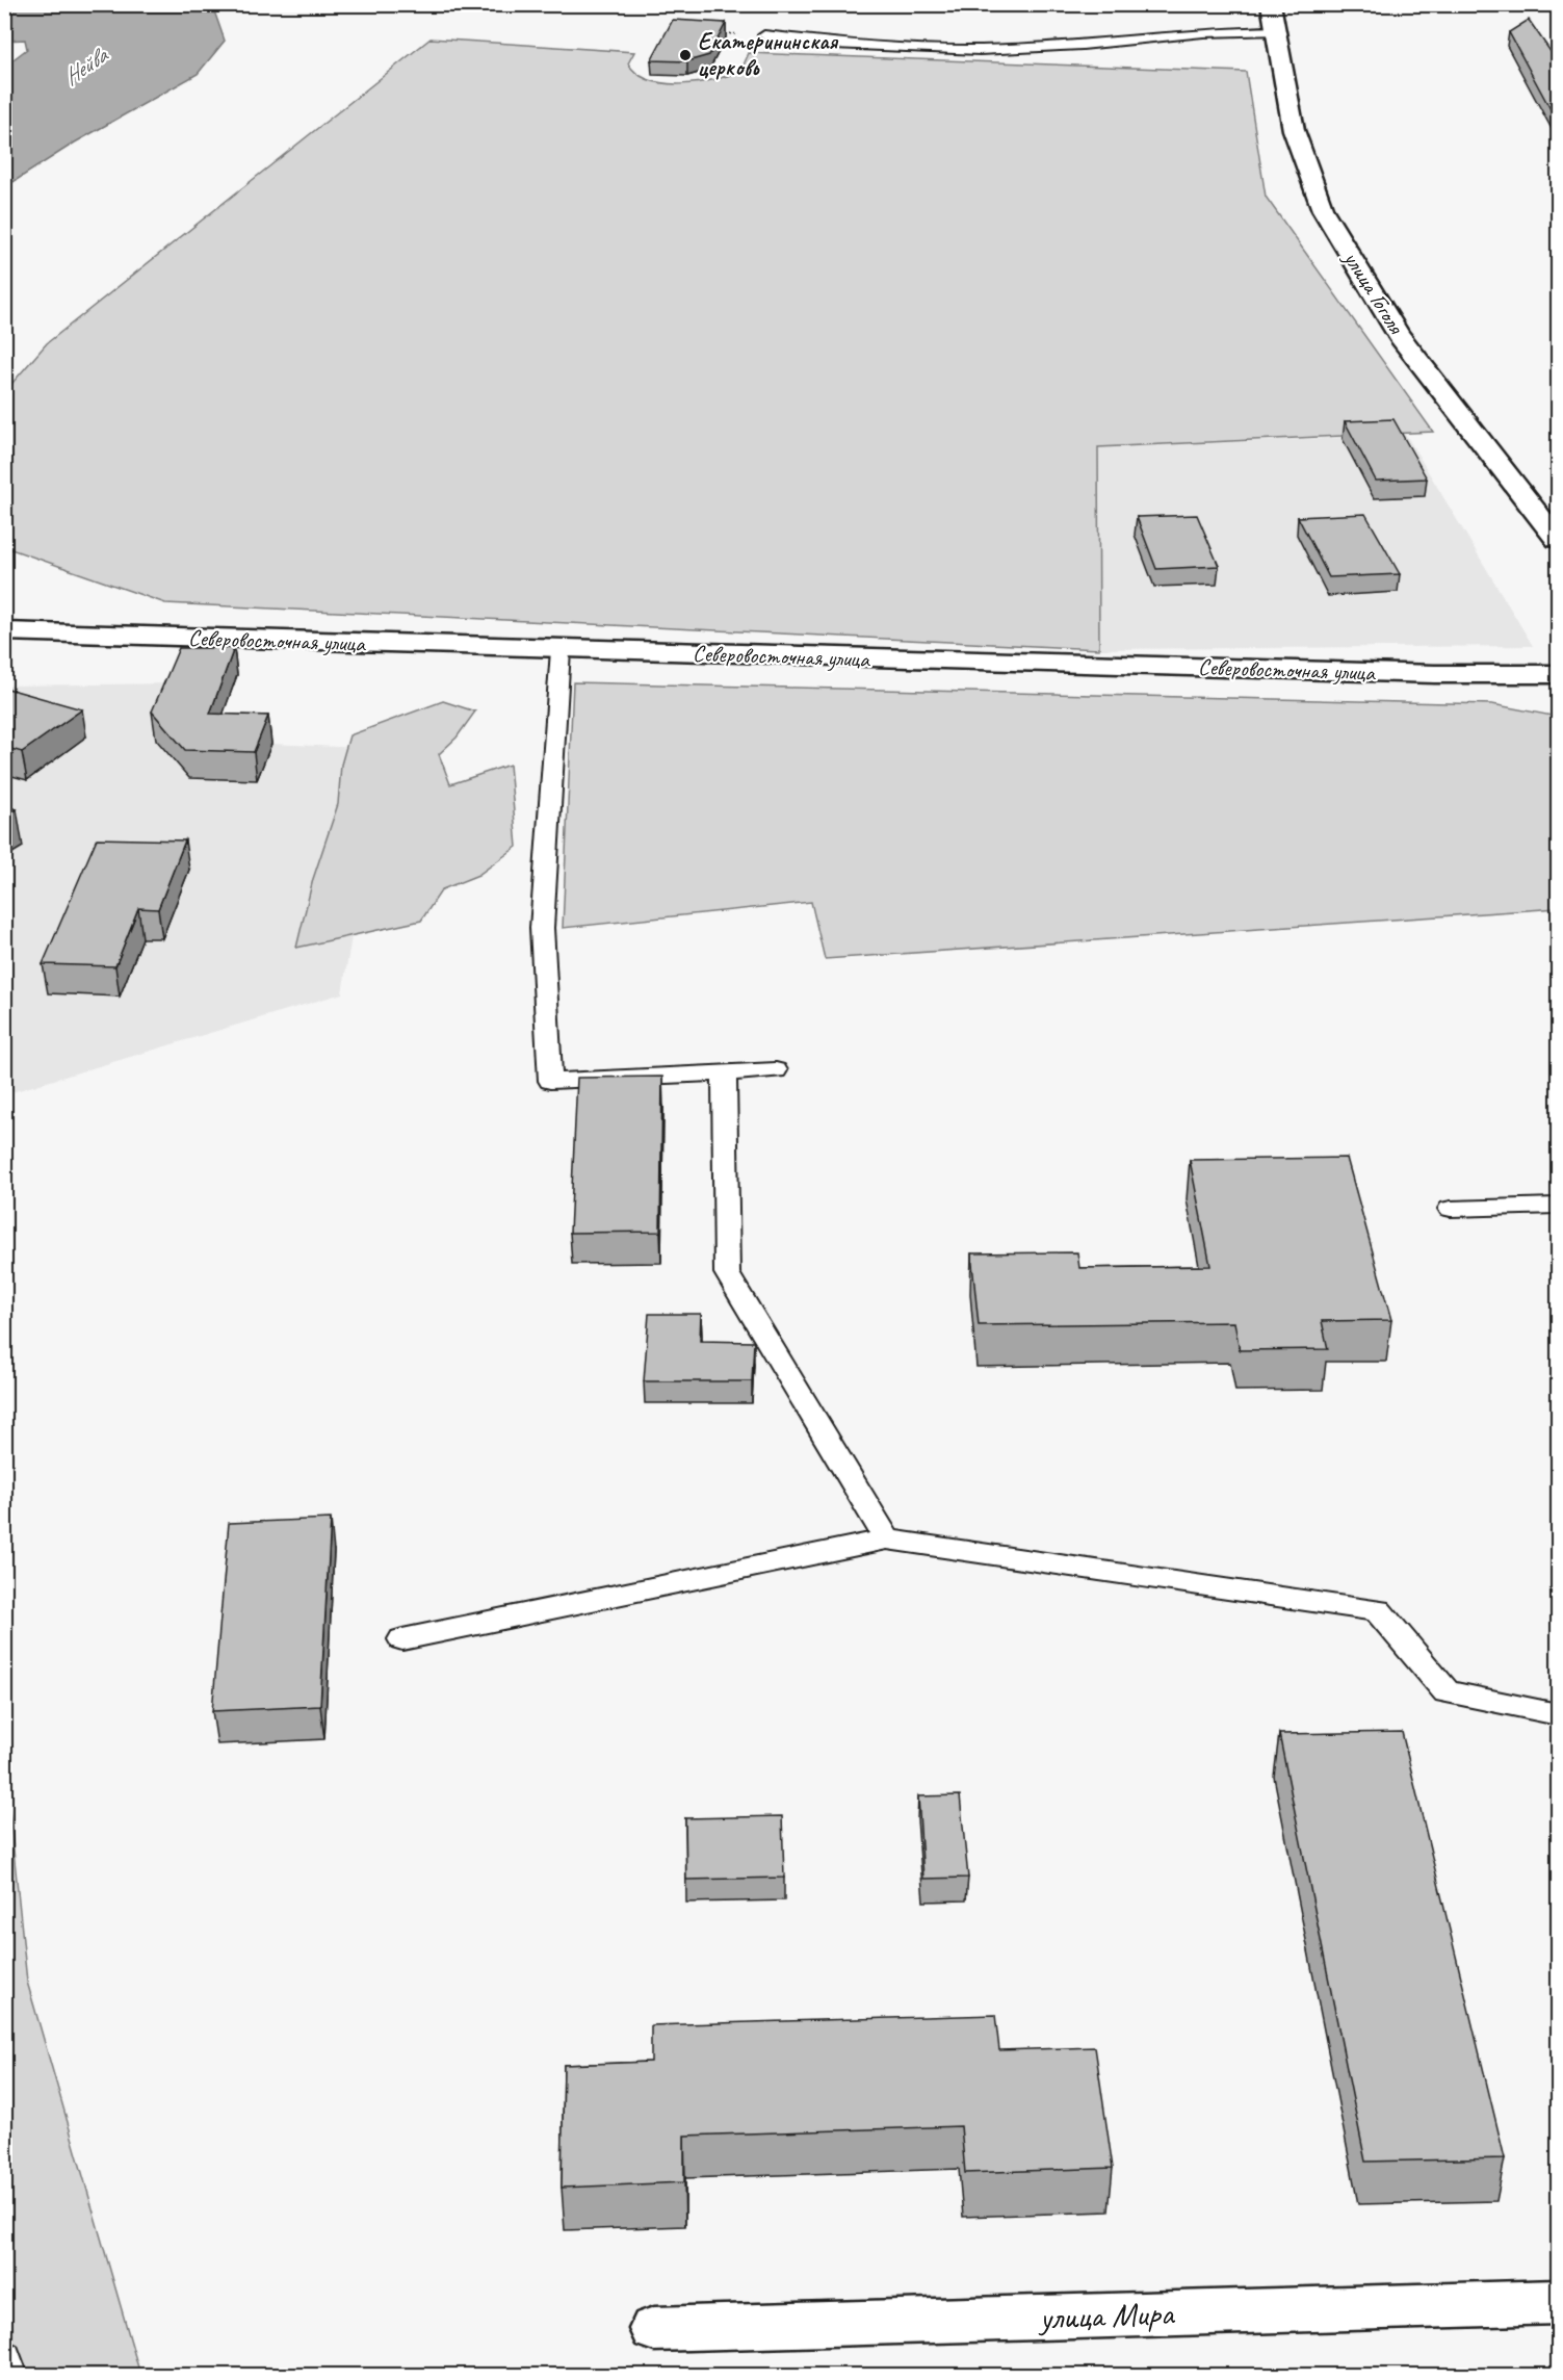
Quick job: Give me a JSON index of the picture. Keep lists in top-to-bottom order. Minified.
{"streets":{"street":["улица Гоголя","Северовосточная улица","улица Мира"]},"water":["Нейва"],"places":["Екатерининская церковь"]}
